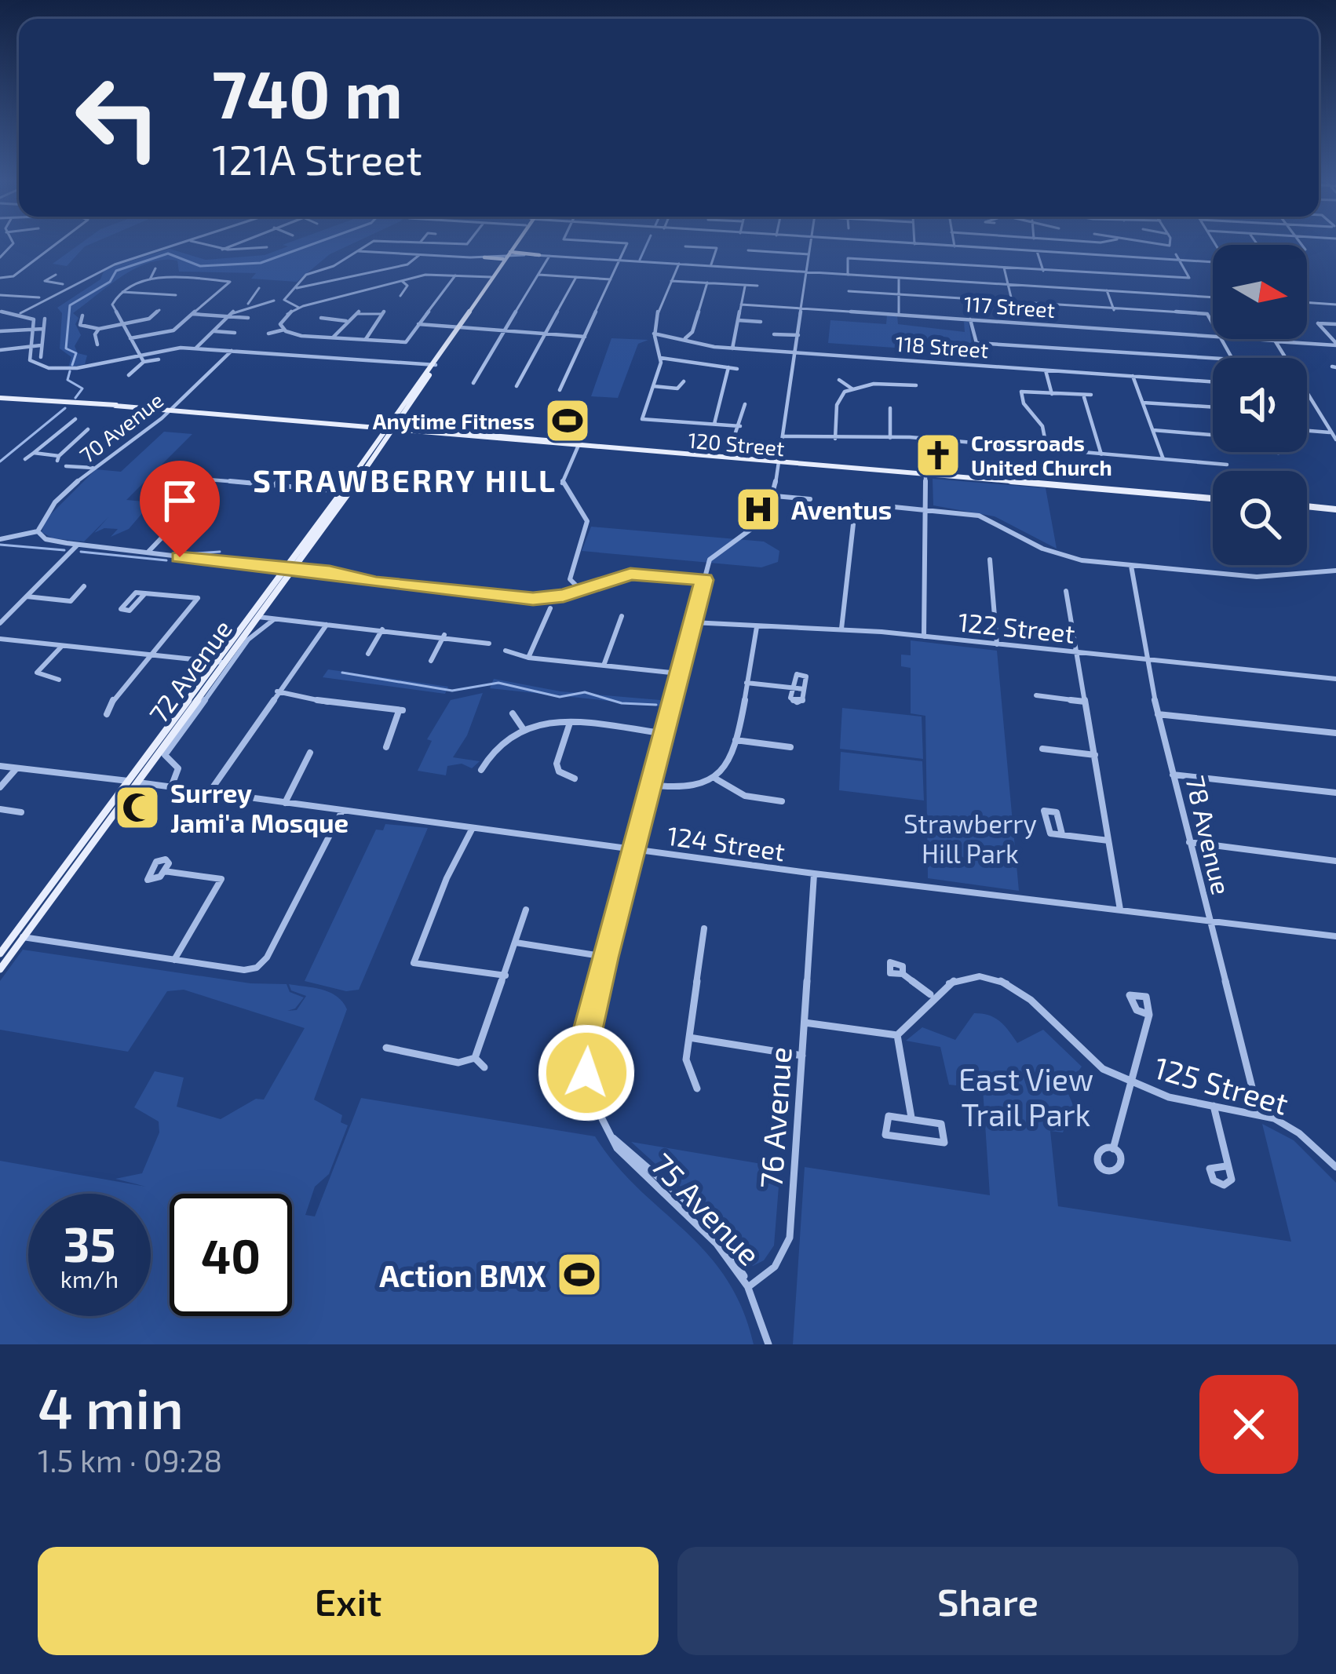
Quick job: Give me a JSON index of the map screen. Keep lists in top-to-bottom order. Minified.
{"streets":{"main road":["120 Street","72 Avenue"],"street":["117 Street","118 Street","70 Avenue","122 Street","78 Avenue","124 Street","125 Street","76 Avenue","75 Avenue"]},"crossings":[["70 Avenue","120 Street"],["120 Street","72 Avenue"],["122 Street","78 Avenue"],["122 Street","75 Avenue"],["72 Avenue","124 Street"],["78 Avenue","124 Street"],["78 Avenue","125 Street"],["124 Street","76 Avenue"],["124 Street","75 Avenue"],["76 Avenue","75 Avenue"]],"districts":["STRAWBERRY HILL"],"parks":["Strawberry Hill Park","East View Trail Park"],"places":{"sports":["Anytime Fitness","Action BMX"],"church":["Crossroads United Church"],"hospital":["Aventus"],"mosque":["Surrey Jami'a Mosque"]},"north":"right","page":{"turn":["740 m","121A Street"],"speed":"35 km/h","limit":"40","heading":["4 min","1.5 km · 09:28"],"buttons":["Exit","Share"]}}
